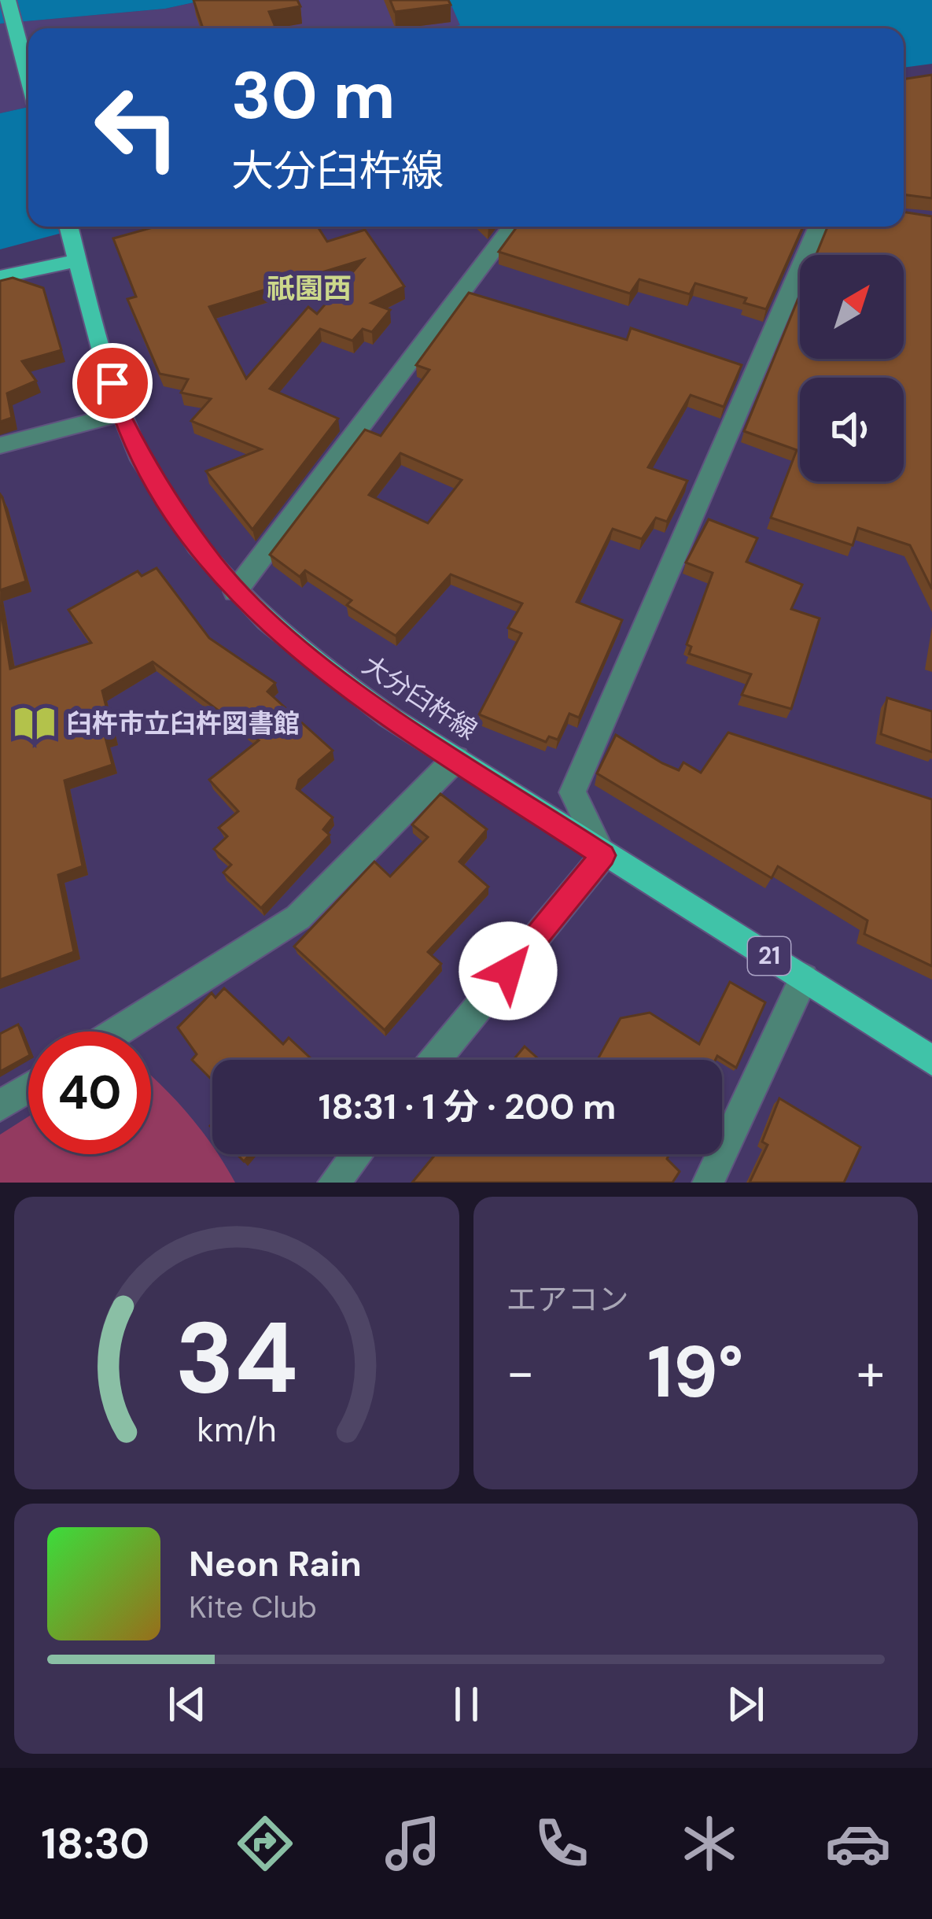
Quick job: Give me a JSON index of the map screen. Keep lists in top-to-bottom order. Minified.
{"streets":{"main road":["大分臼杵線","21"]},"districts":["祇園西"],"places":{"library":["臼杵市立臼杵図書館"]},"north":"top right","page":{"turn":["30 m","大分臼杵線"],"limit":"40","trip":"18:31 · 1 分 · 200 m","tile":"エアコン","heat":["−","19°","+"],"song":["Neon Rain","Kite Club"],"tabs":"18:30","gauge":["34","km/h"]}}
